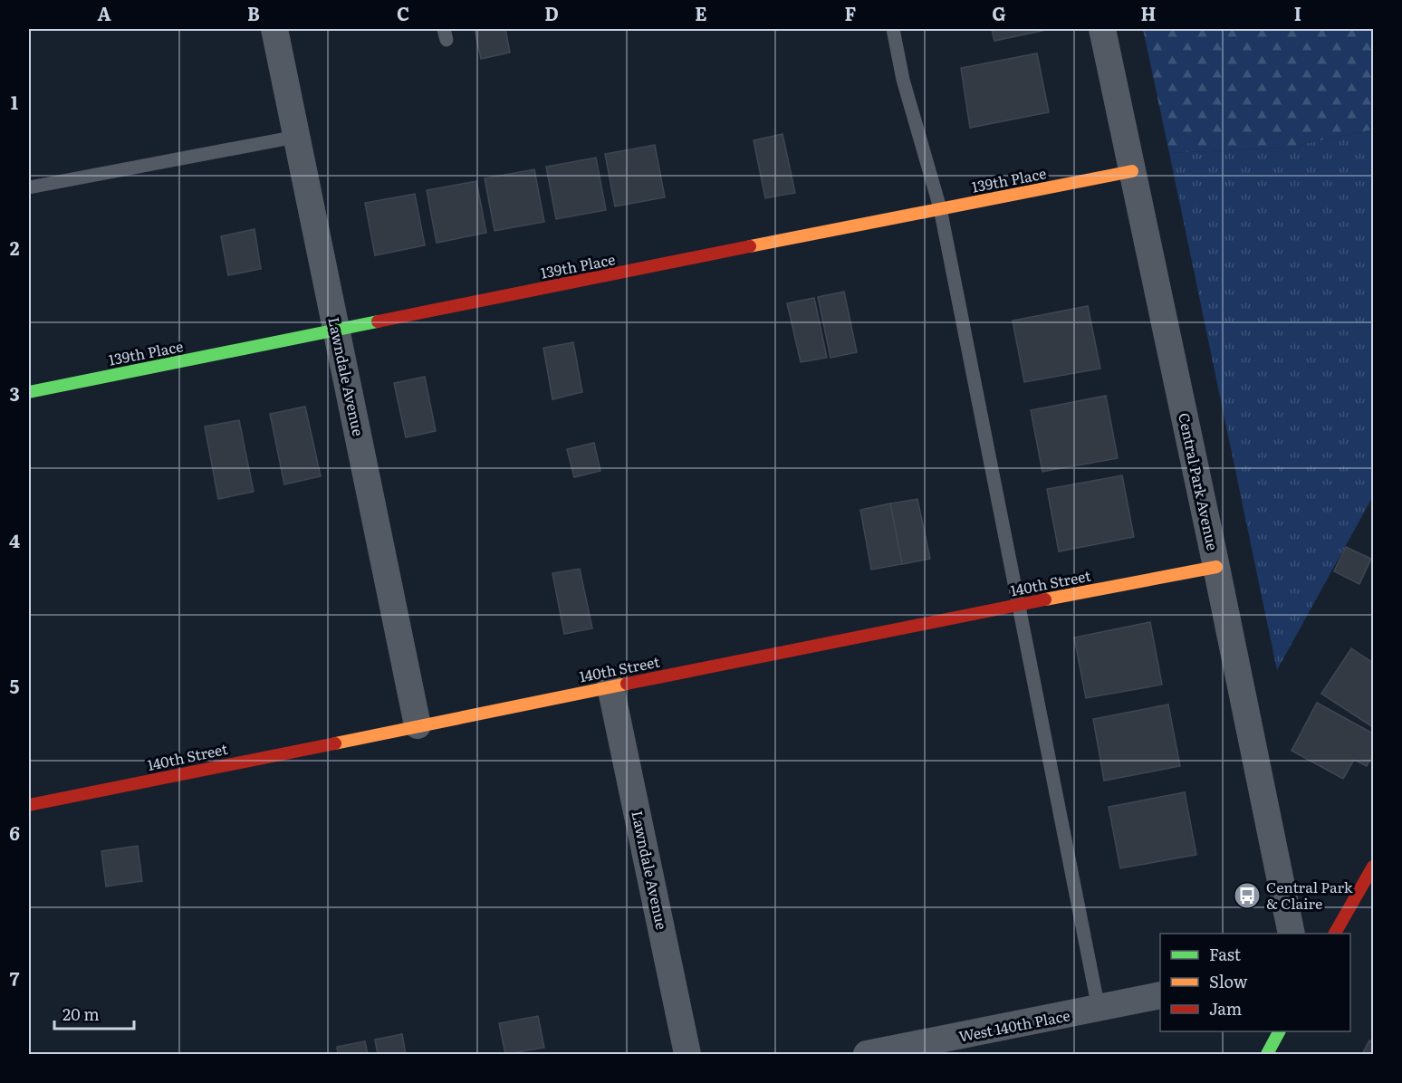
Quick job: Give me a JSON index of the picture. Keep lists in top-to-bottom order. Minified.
{"streets":{"street":["139th Place","Lawndale Avenue","Central Park Avenue","140th Street","West 140th Place"]},"crossings":[["139th Place","Lawndale Avenue"],["139th Place","Central Park Avenue"],["Lawndale Avenue","140th Street"],["Central Park Avenue","140th Street"]],"places":{"bus stop":["Central Park & Claire"]},"legend":["Fast","Slow","Jam"],"scale_bar":"20 m","grid":{"columns":["A","B","C","D","E","F","G","H","I"],"rows":["1","2","3","4","5","6","7"]}}
